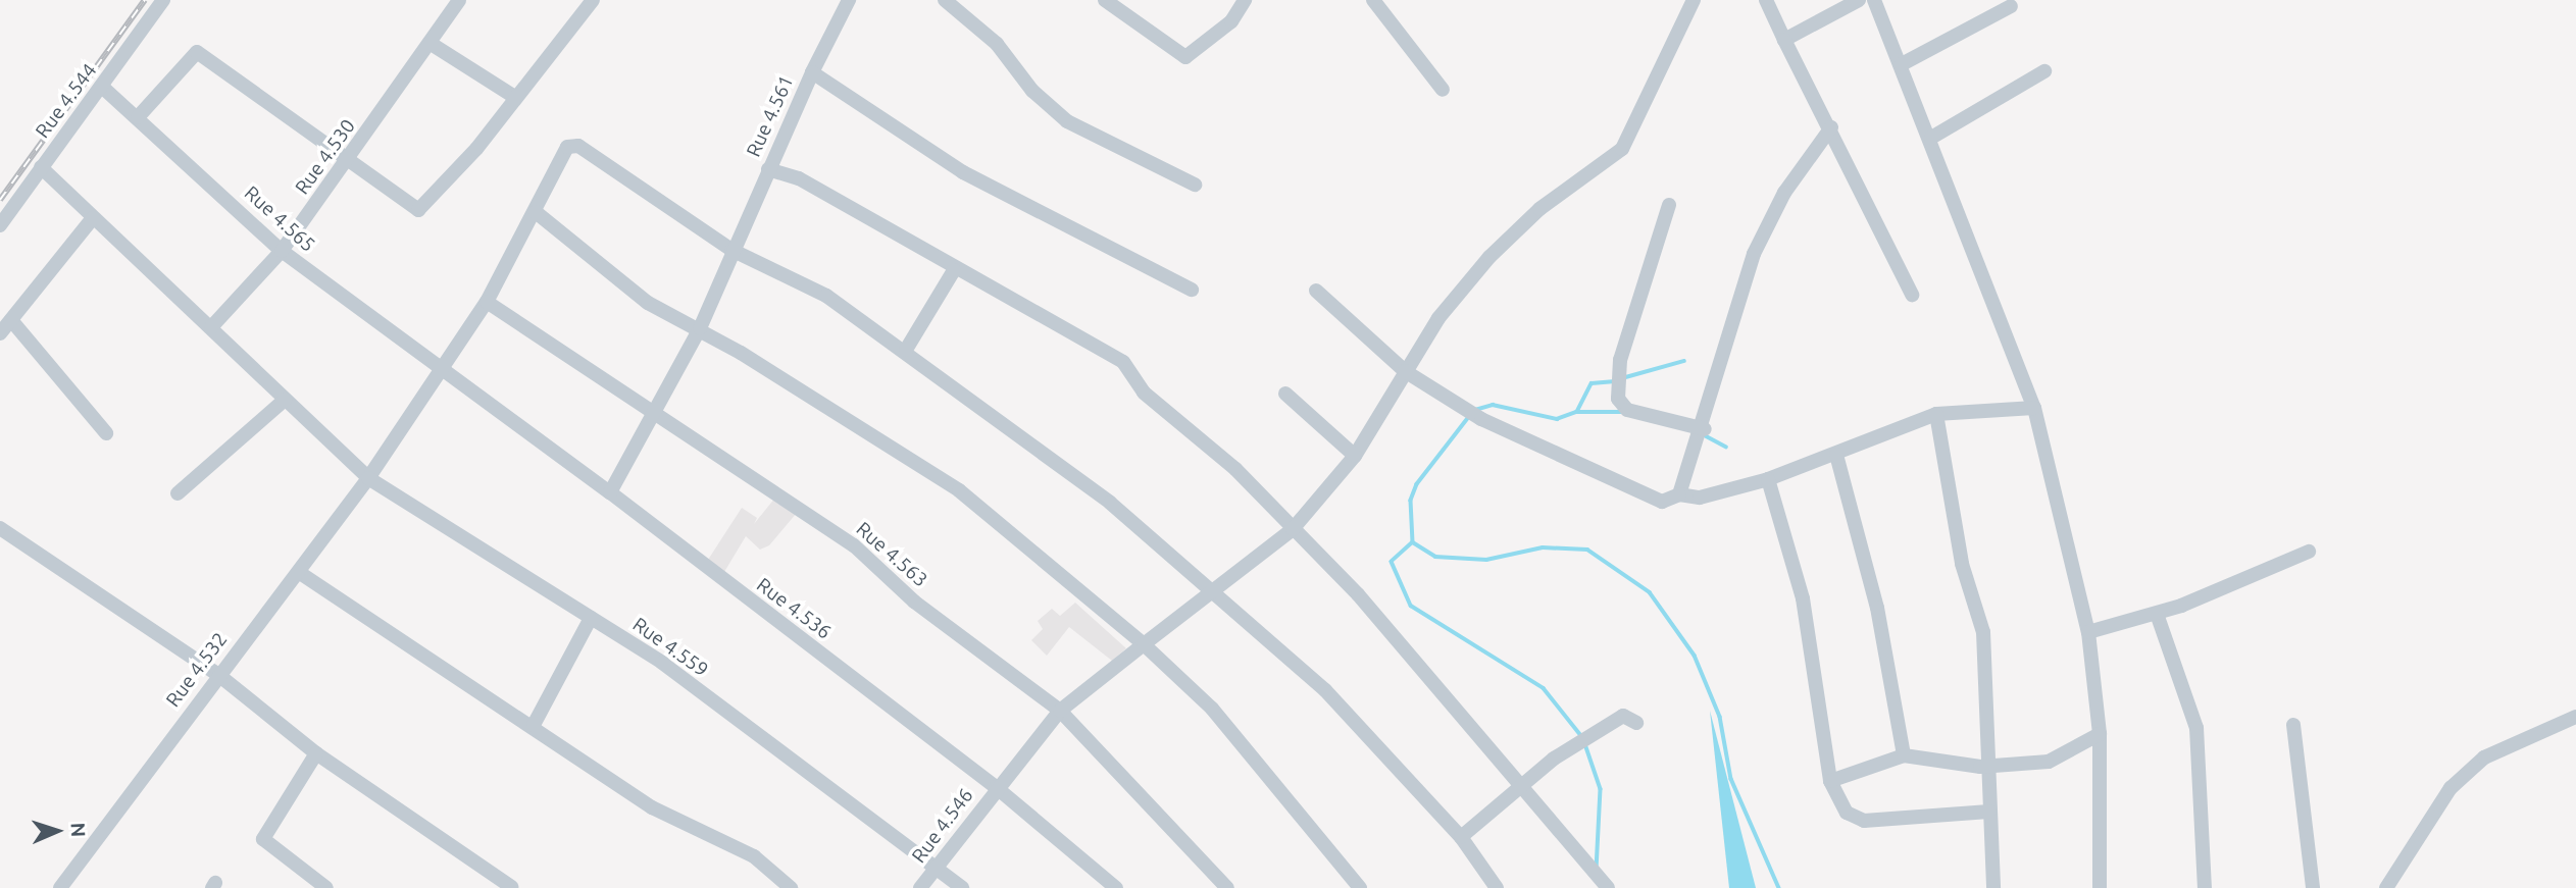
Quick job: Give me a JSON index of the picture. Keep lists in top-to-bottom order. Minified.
{"streets":{"street":["Rue 4.544","Rue 4.561","Rue 4.530","Rue 4.565","Rue 4.563","Rue 4.536","Rue 4.559","Rue 4.532","Rue 4.546"]},"crossings":[["Rue 4.544","Rue 4.565"],["Rue 4.561","Rue 4.563"],["Rue 4.561","Rue 4.536"],["Rue 4.561","Rue 4.532"],["Rue 4.530","Rue 4.565"],["Rue 4.565","Rue 4.536"],["Rue 4.565","Rue 4.532"],["Rue 4.563","Rue 4.532"],["Rue 4.563","Rue 4.546"],["Rue 4.536","Rue 4.532"],["Rue 4.536","Rue 4.546"],["Rue 4.559","Rue 4.532"],["Rue 4.559","Rue 4.546"]],"north":"right"}
